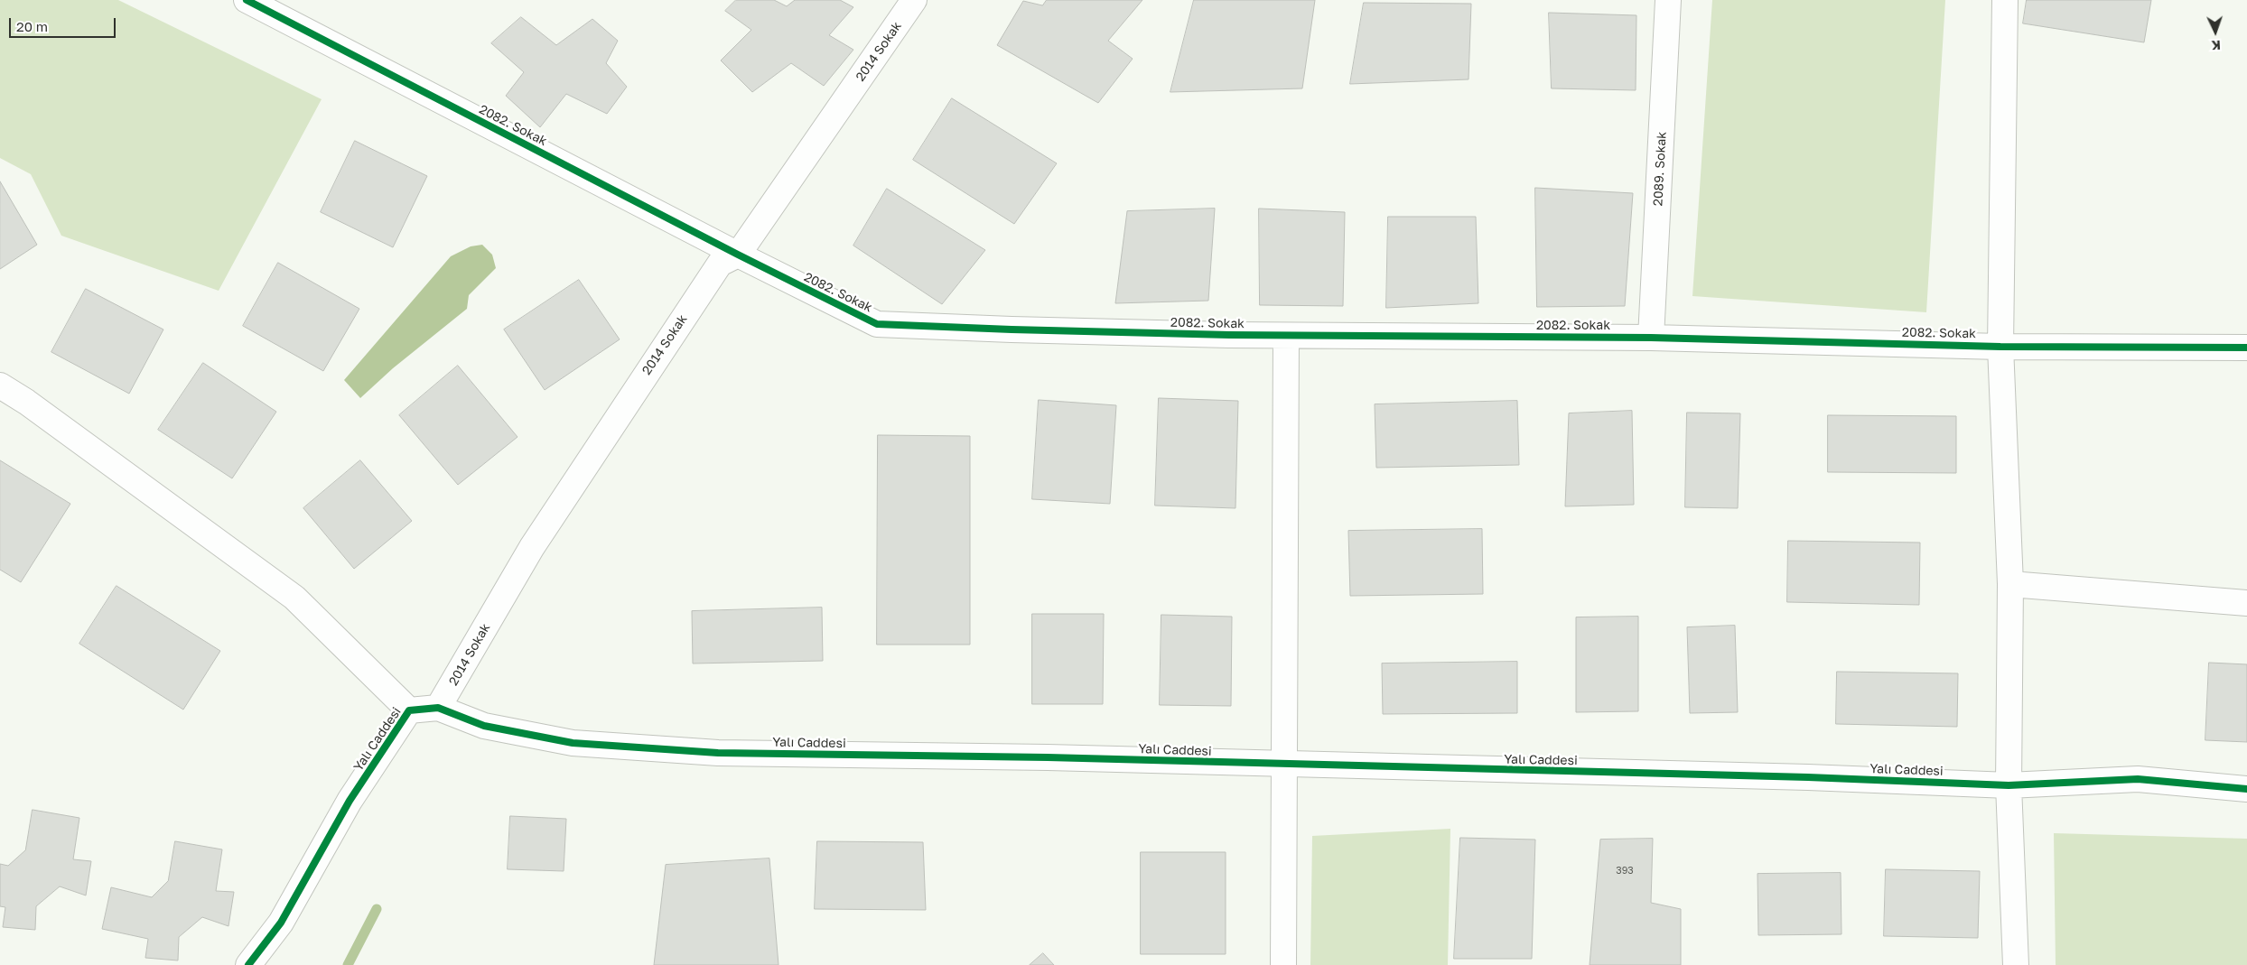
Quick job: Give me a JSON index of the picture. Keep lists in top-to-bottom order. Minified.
{"streets":{"street":["2014 Sokak","2082. Sokak","2089. Sokak","Yalı Caddesi"]},"crossings":[["2014 Sokak","2082. Sokak"],["2014 Sokak","Yalı Caddesi"],["2082. Sokak","2089. Sokak"]],"house_numbers":["393"],"scale_bar":"20 m","north":"bottom"}
